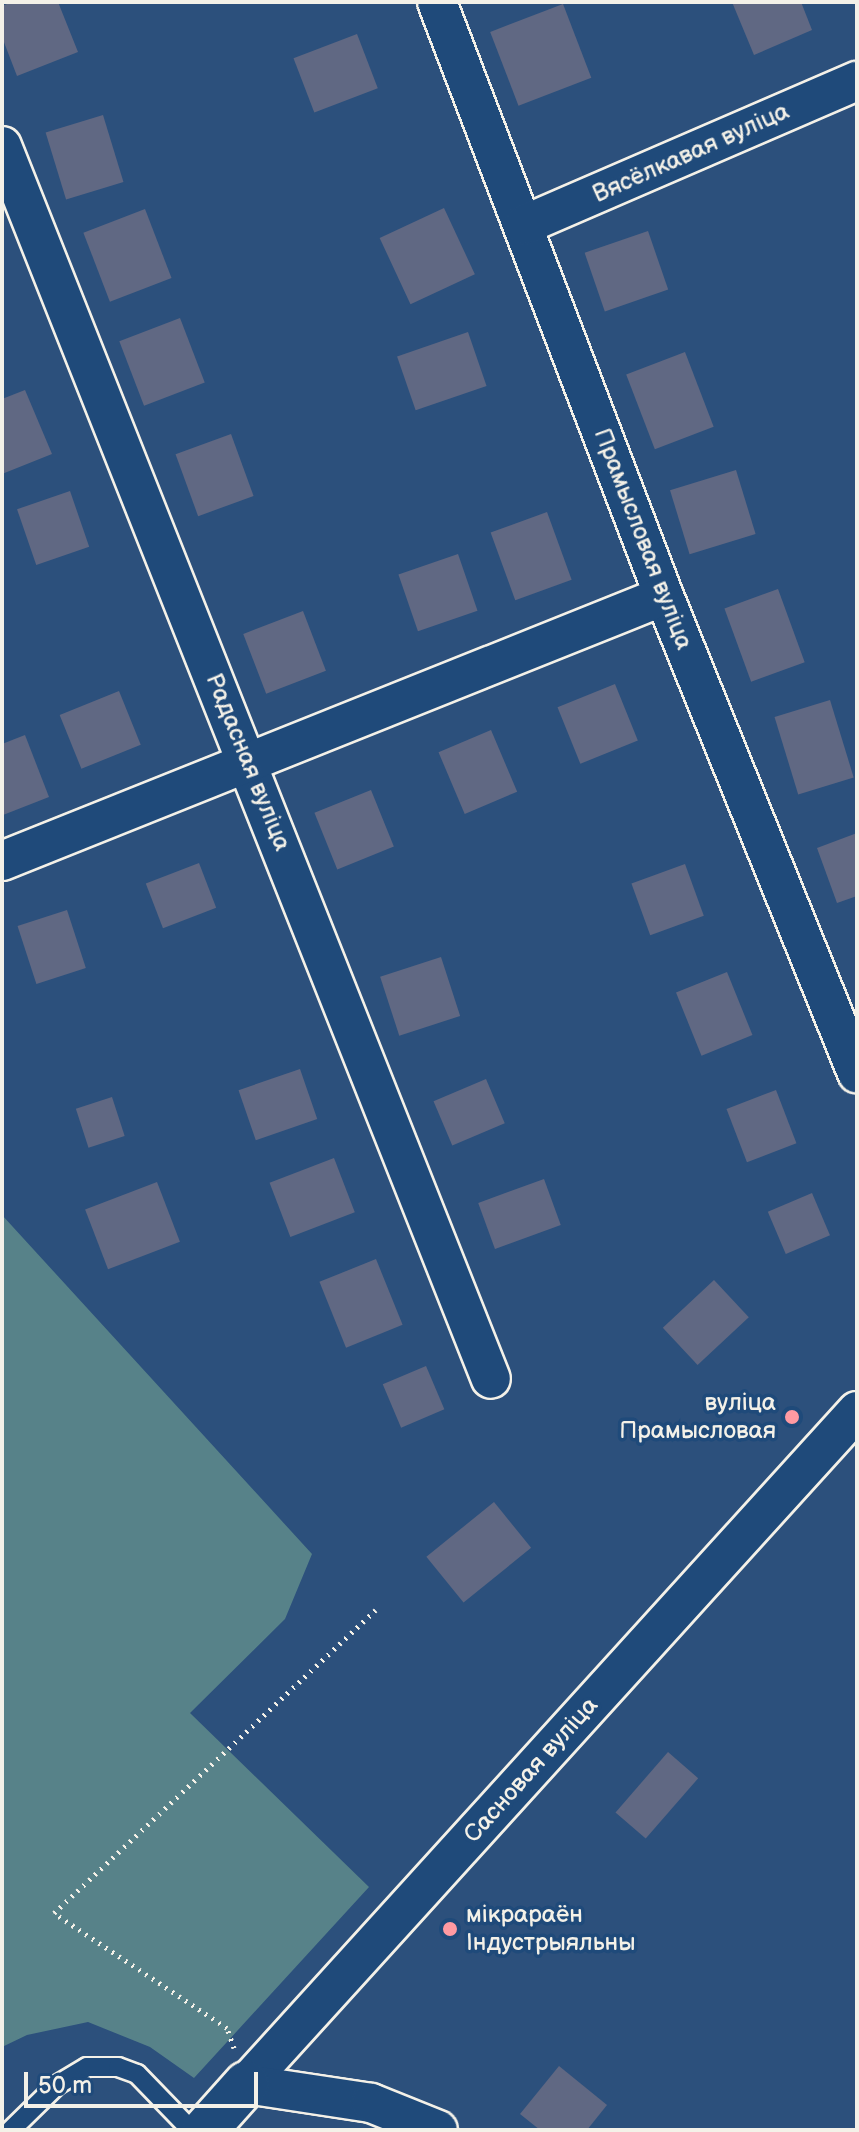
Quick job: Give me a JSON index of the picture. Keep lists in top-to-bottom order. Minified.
{"streets":{"street":["Вясёлкавая вуліца","Прамысловая вуліца","Радасная вуліца","Сасновая вуліца"]},"crossings":[["Вясёлкавая вуліца","Прамысловая вуліца"]],"places":["вуліца Прамысловая","мікрараён Індустрыяльны"],"scale_bar":"50 m"}
